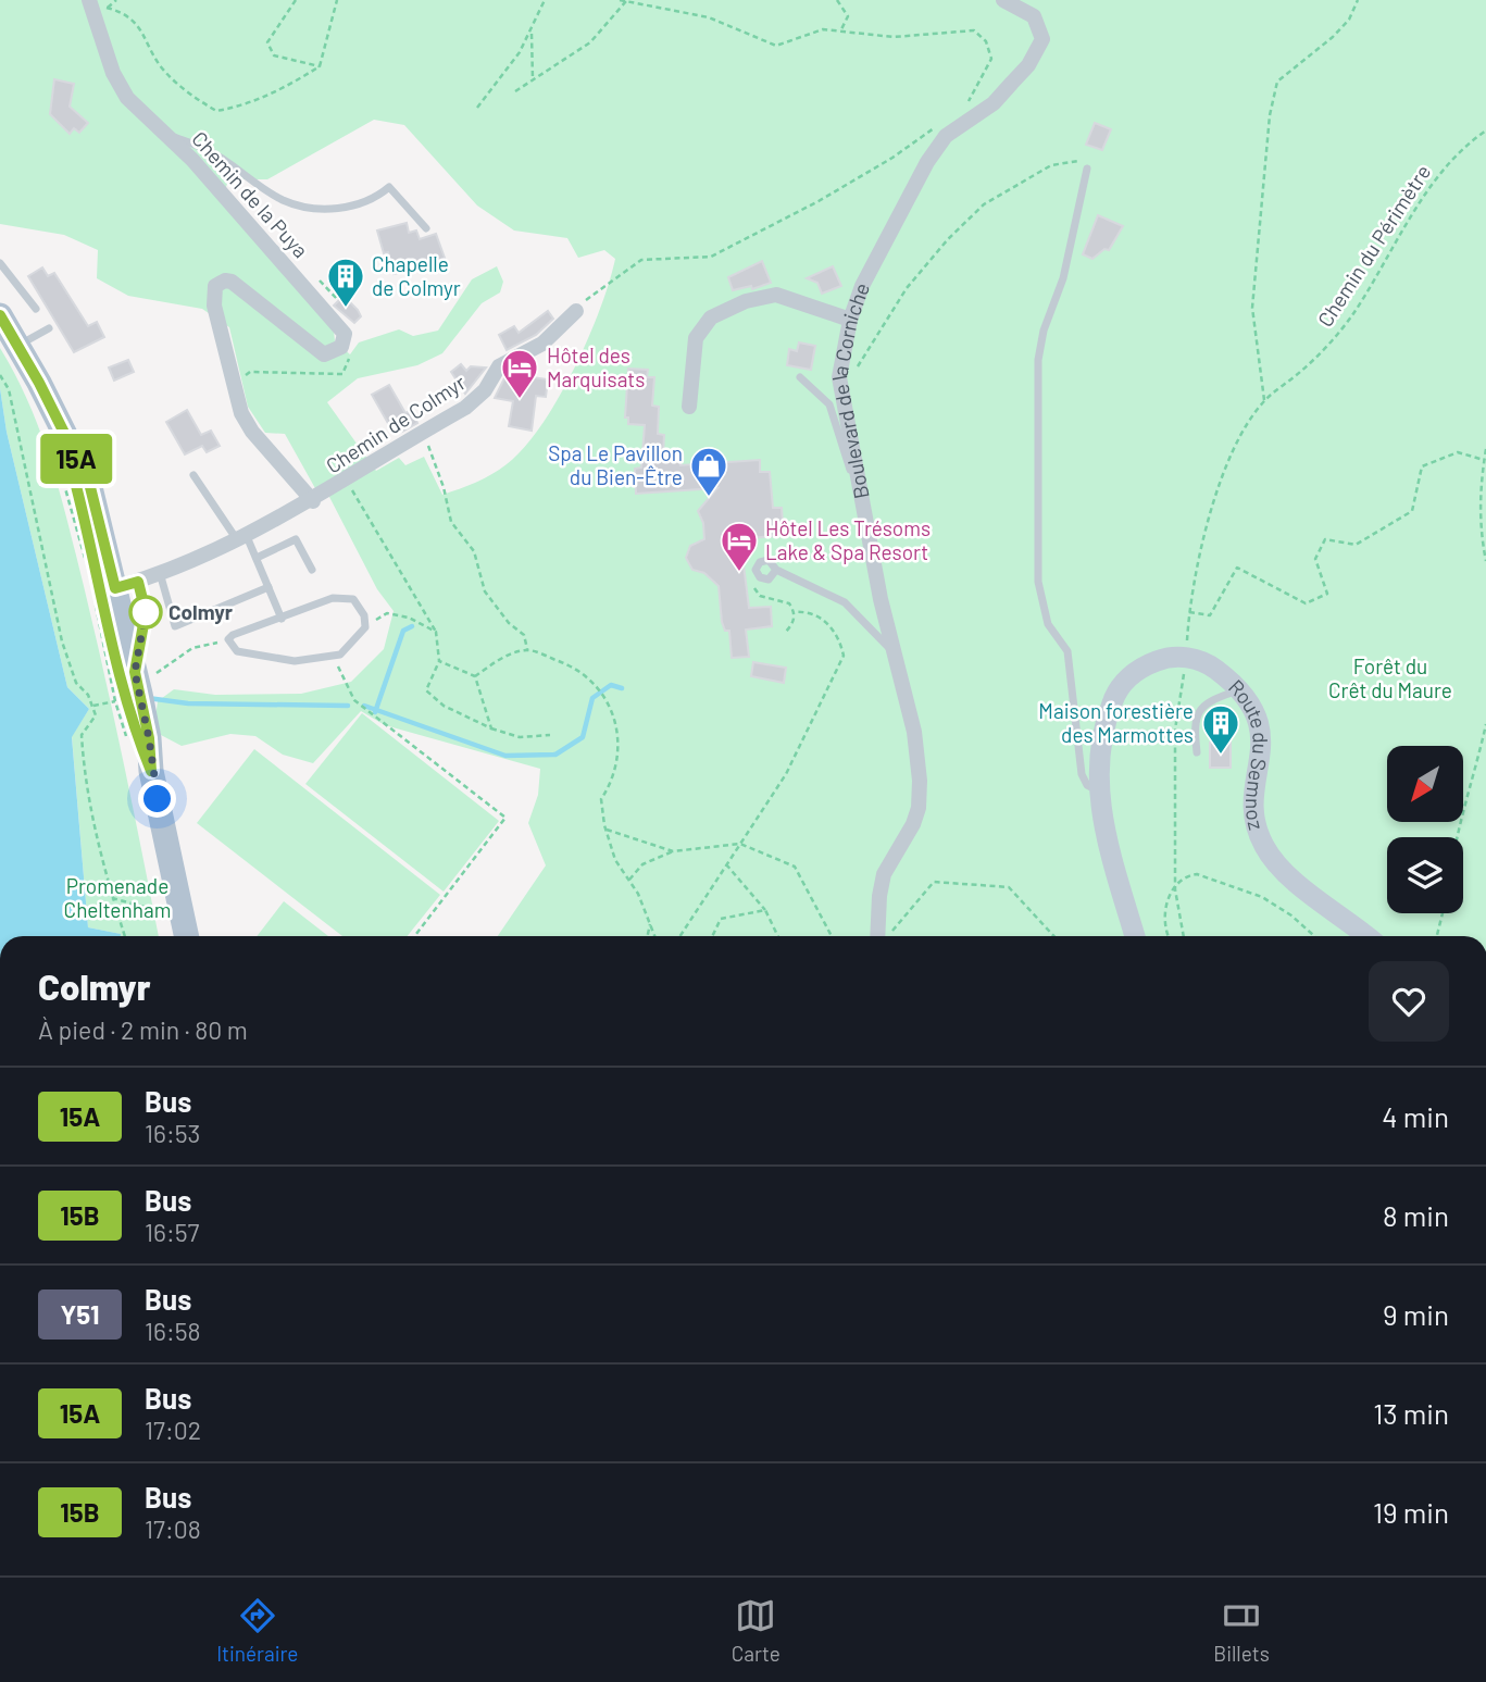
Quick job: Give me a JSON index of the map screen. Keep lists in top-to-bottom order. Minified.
{"streets":{"main road":["Route du Semnoz"],"street":["Chemin de la Puya","Boulevard de la Corniche","Chemin de Colmyr"],"path":["Chemin du Périmètre"]},"crossings":[["Chemin du Périmètre","Route du Semnoz"]],"parks":["Forêt du Crêt du Maure","Promenade Cheltenham"],"places":{"building":["Chapelle de Colmyr","Maison forestière des Marmottes"],"hotel":["Hôtel des Marquisats","Hôtel Les Trésoms Lake & Spa Resort"],"shop":["Spa Le Pavillon du Bien-Être"],"other":["Colmyr"]},"lines":["bus line 15A"],"north":"bottom left","page":{"on_map":"15A","heading":["Colmyr","À pied · 2 min · 80 m"],"list":[{"mark":"15A","name":"Bus","note":"16:53","value":"4 min"},{"mark":"15B","name":"Bus","note":"16:57","value":"8 min"},{"mark":"Y51","name":"Bus","note":"16:58","value":"9 min"},{"mark":"15A","name":"Bus","note":"17:02","value":"13 min"},{"mark":"15B","name":"Bus","note":"17:08","value":"19 min"}],"tabs":["Itinéraire","Carte","Billets"]}}
